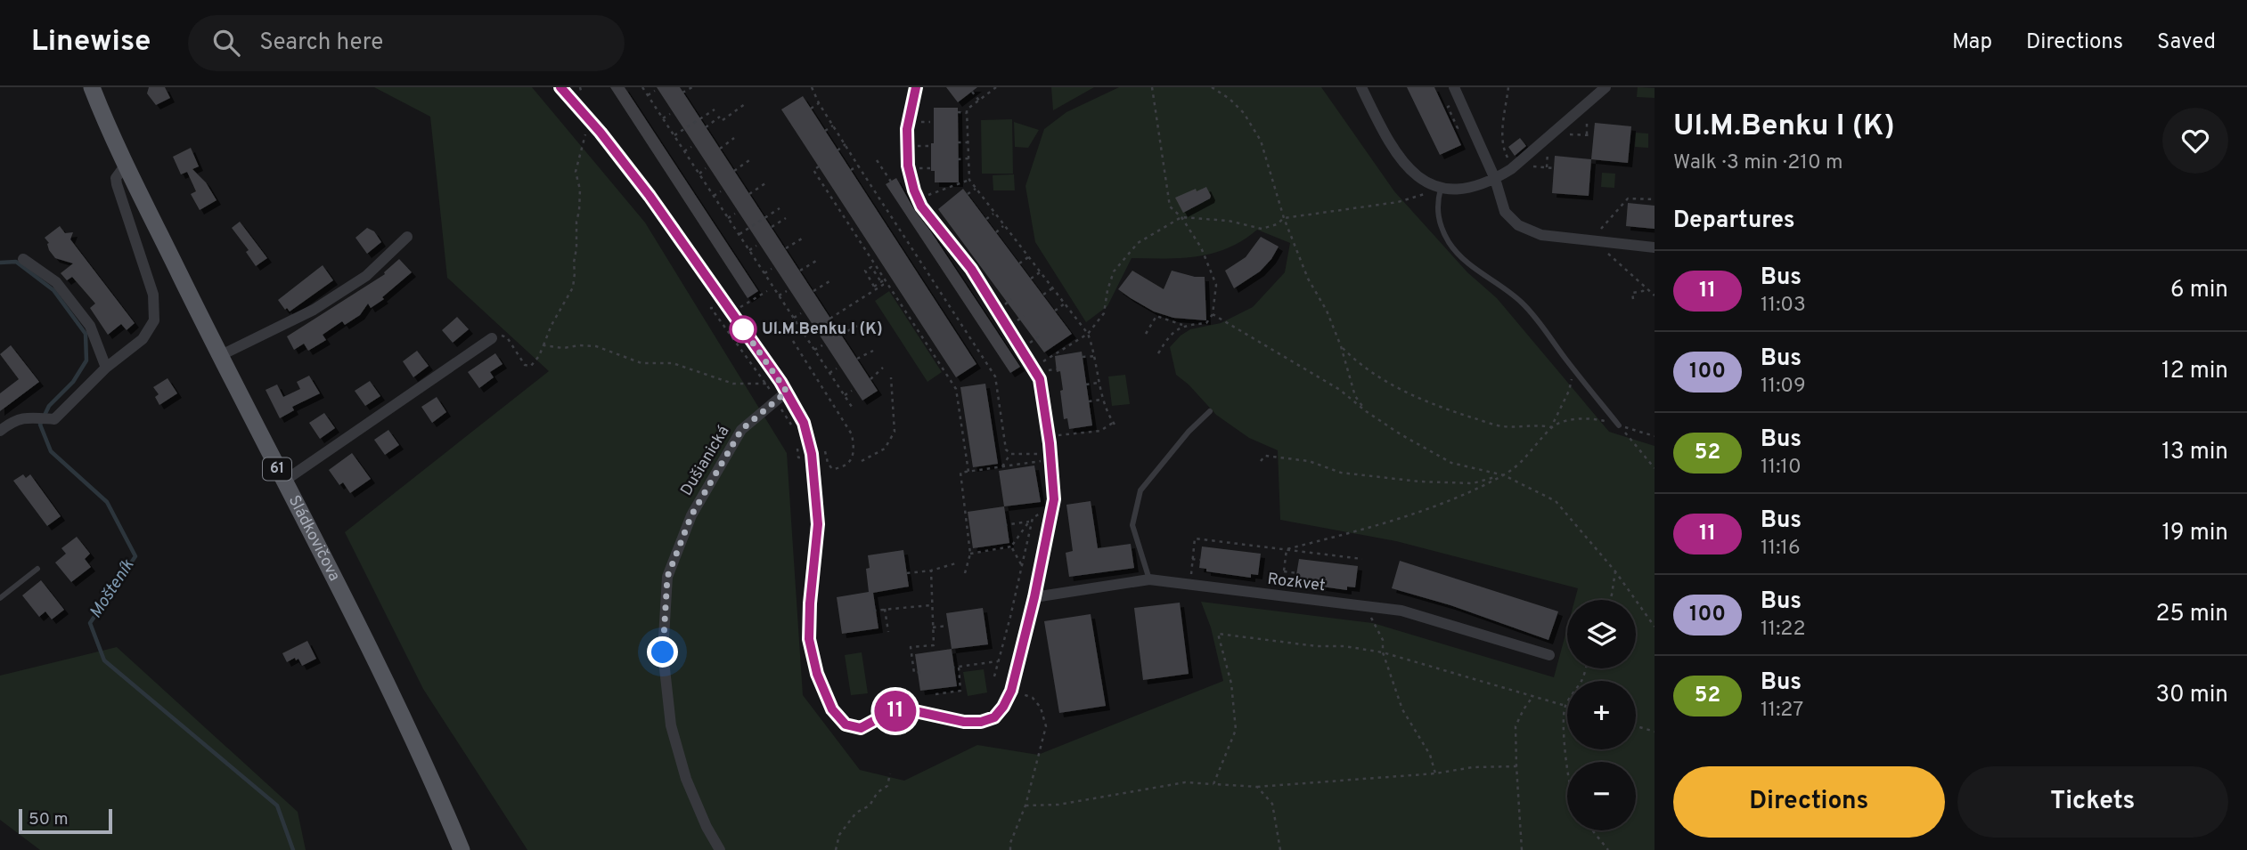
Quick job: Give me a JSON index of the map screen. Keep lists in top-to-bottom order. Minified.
{"streets":{"main road":["61","Sládkovičova"],"street":["Dušianická","Rozkvet"]},"water":["Mošteník"],"places":["Ul.M.Benku I (K)"],"lines":["bus line 11"],"scale_bar":"50 m","page":{"header":"Linewise","search":"Search here","nav":["Map","Directions","Saved"],"on_map":"11","heading":[["Ul.M.Benku I (K)","Walk · 3 min · 210 m"],"Departures"],"list":[{"mark":"11","name":"Bus","note":"11:03","value":"6 min"},{"mark":"100","name":"Bus","note":"11:09","value":"12 min"},{"mark":"52","name":"Bus","note":"11:10","value":"13 min"},{"mark":"11","name":"Bus","note":"11:16","value":"19 min"},{"mark":"100","name":"Bus","note":"11:22","value":"25 min"},{"mark":"52","name":"Bus","note":"11:27","value":"30 min"}],"map_buttons":["+","−"],"buttons":["Directions","Tickets"],"scale":"50 m"}}
